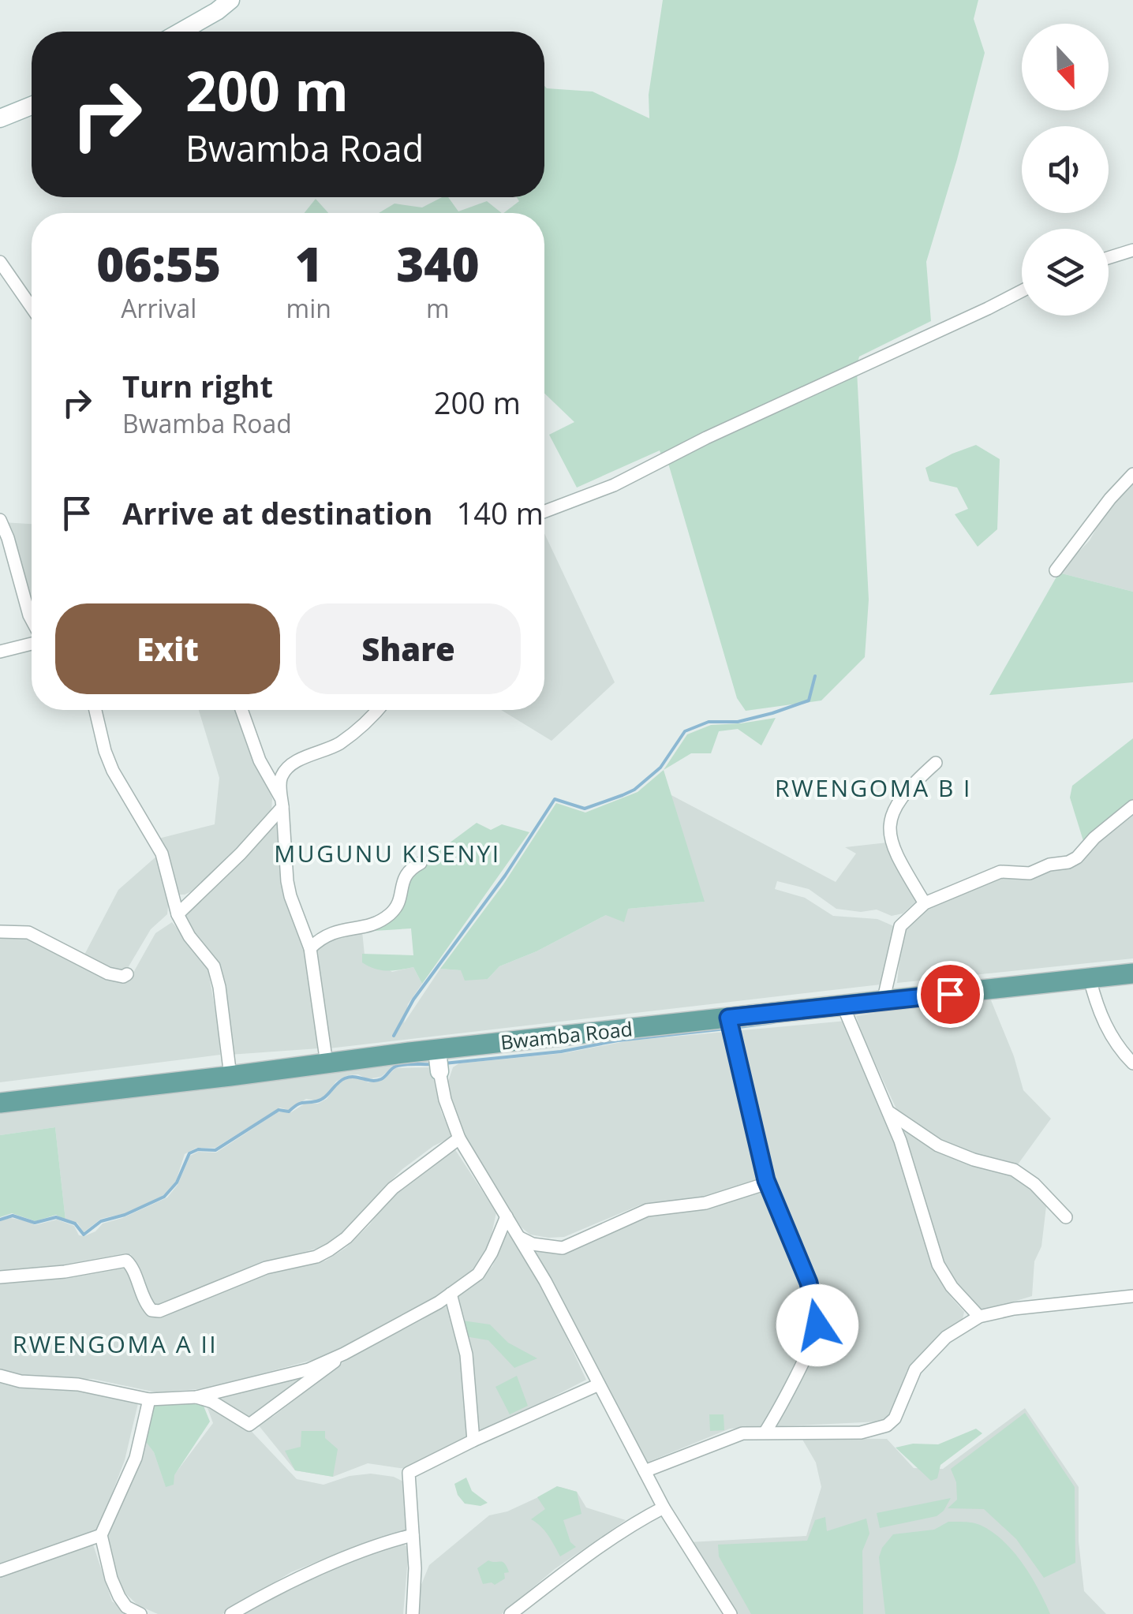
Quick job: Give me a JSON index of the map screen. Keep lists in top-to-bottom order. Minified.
{"streets":{"main road":["Bwamba Road"]},"districts":["RWENGOMA B I","MUGUNU KISENYI","RWENGOMA A II"],"north":"bottom","page":{"turn":["200 m","Bwamba Road"],"eta":["06:55","Arrival","1","min","340","m"],"list":[{"name":"Turn right","note":"Bwamba Road","value":"200 m"},{"name":"Arrive at destination","value":"140 m"}],"buttons":["Exit","Share"]}}
